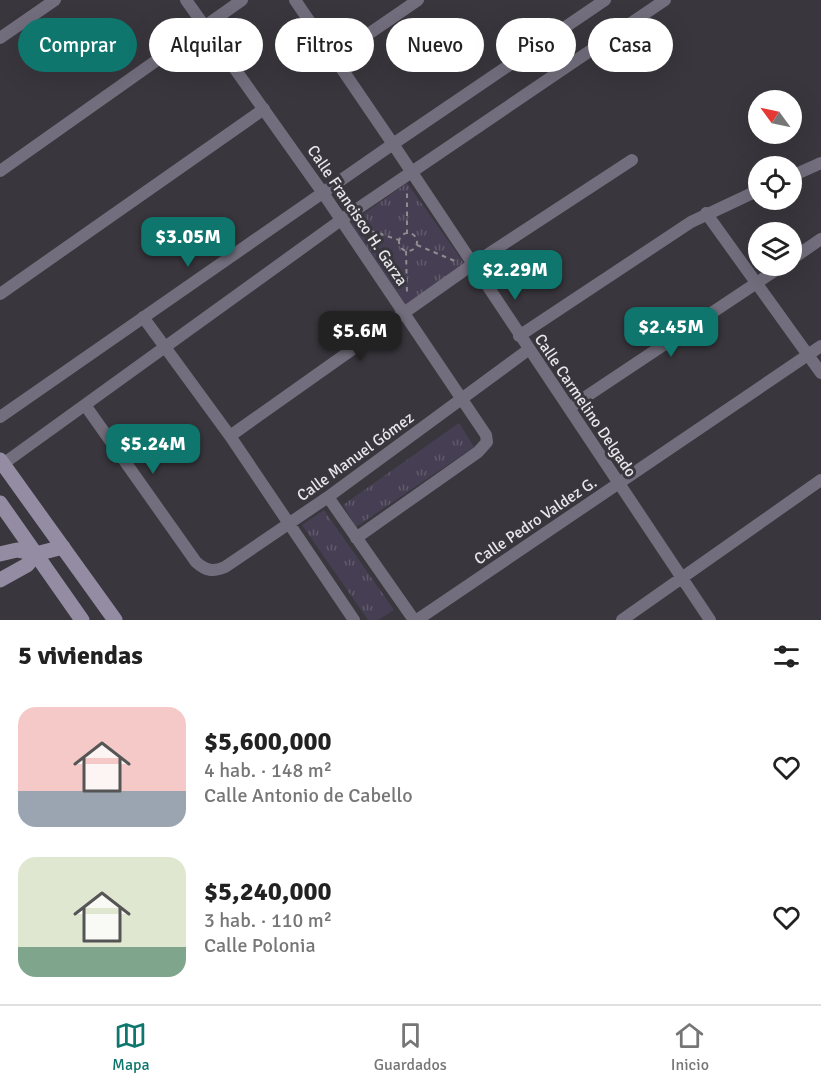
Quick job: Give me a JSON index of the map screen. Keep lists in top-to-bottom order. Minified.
{"streets":{"street":["Calle Francisco H. Garza","Calle Carmelino Delgado","Calle Manuel Gómez","Calle Pedro Valdez G."]},"crossings":[["Calle Francisco H. Garza","Calle Manuel Gómez"],["Calle Carmelino Delgado","Calle Manuel Gómez"],["Calle Carmelino Delgado","Calle Pedro Valdez G."]],"north":"top left","page":{"chip":["Comprar","Alquilar","Filtros","Nuevo","Piso","Casa"],"price":["$3.05M","$2.29M","$2.45M","$5.6M","$5.24M"],"heading":"5 viviendas","list":[{"name":"$5,600,000","note":"4 hab. · 148 m² · Calle Antonio de Cabello"},{"name":"$5,240,000","note":"3 hab. · 110 m² · Calle Polonia"}],"tabs":["Mapa","Guardados","Inicio"]}}
